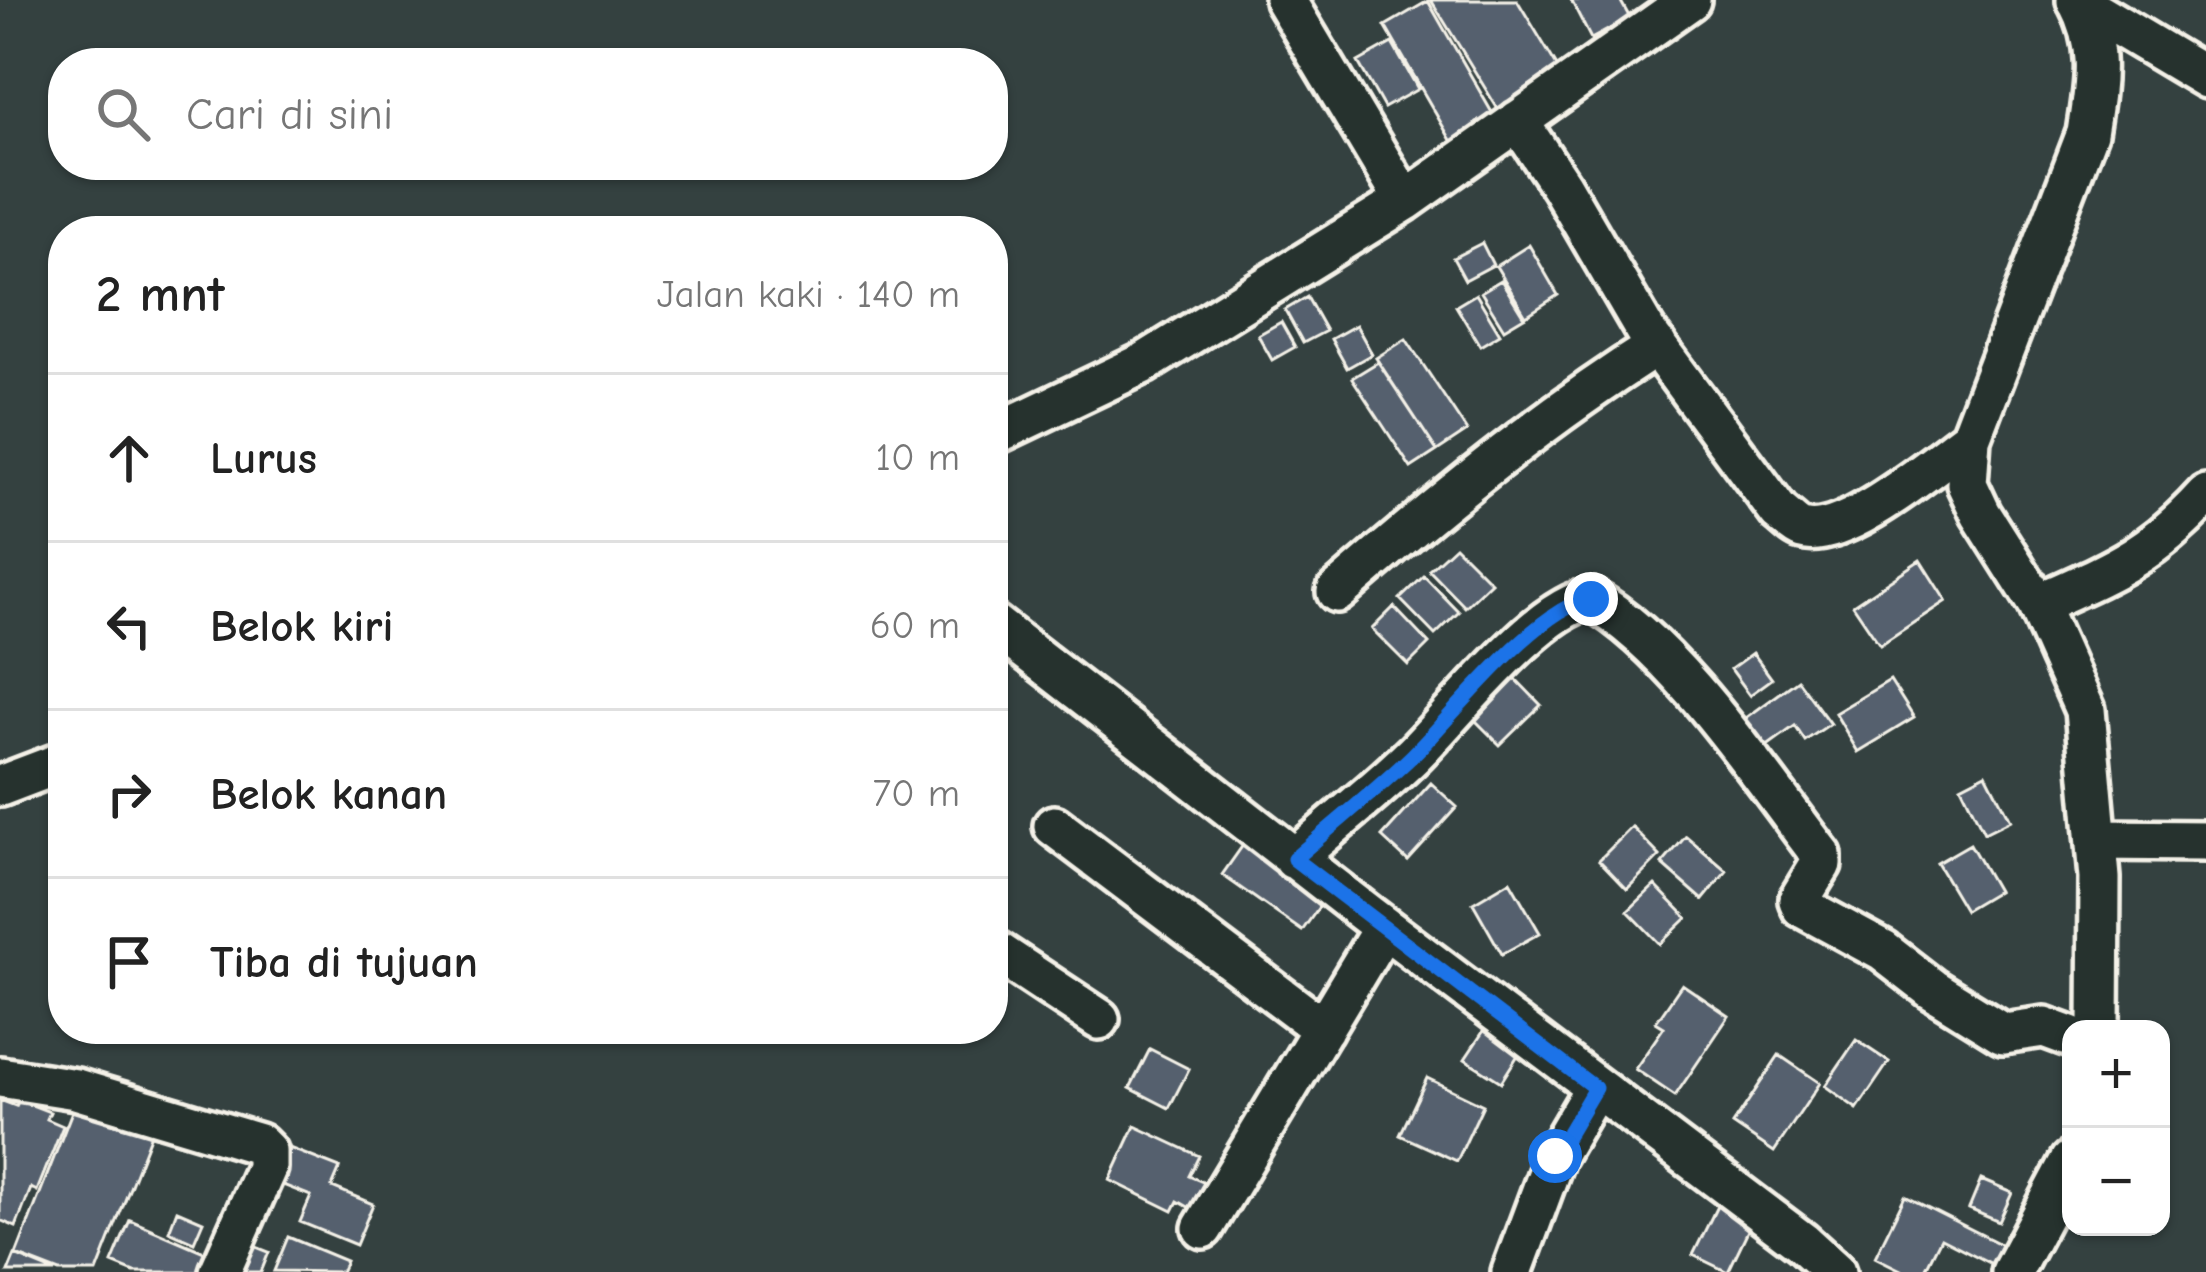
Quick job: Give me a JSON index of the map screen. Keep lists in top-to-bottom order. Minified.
{"page":{"search":"Cari di sini","heading":["2 mnt","Jalan kaki · 140 m"],"list":[["Lurus","10 m"],["Belok kiri","60 m"],["Belok kanan","70 m"],"Tiba di tujuan"],"map_buttons":["+","−"]}}
